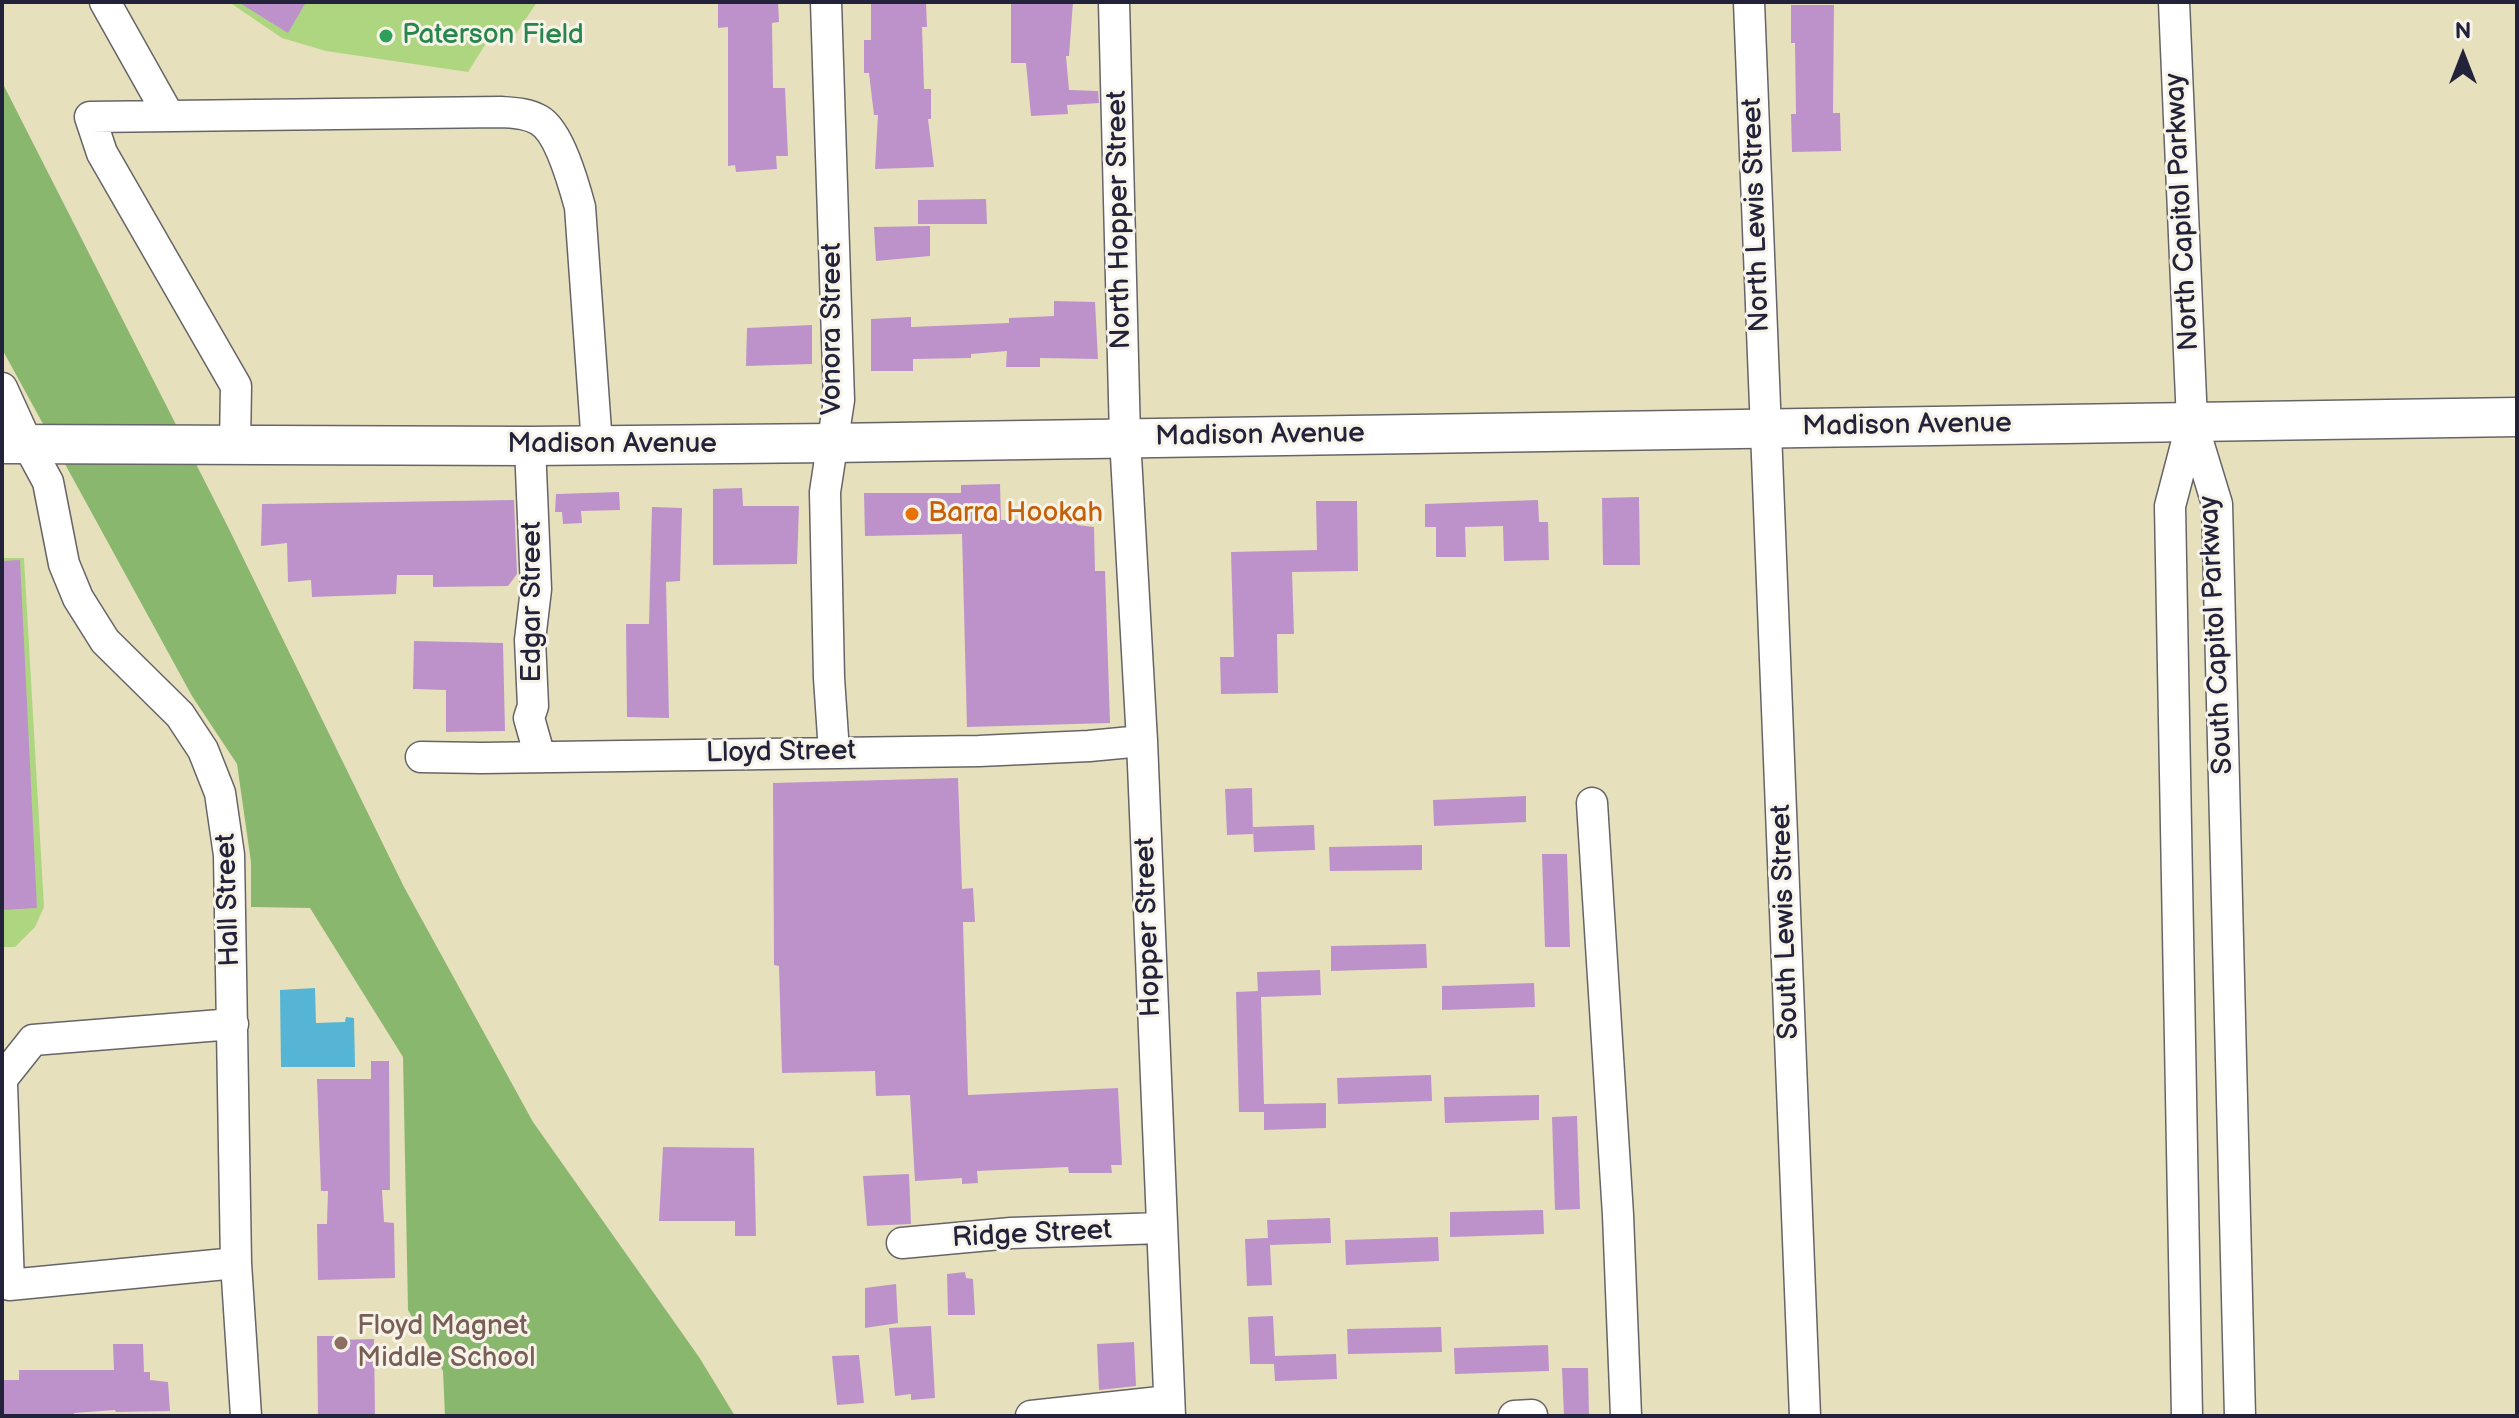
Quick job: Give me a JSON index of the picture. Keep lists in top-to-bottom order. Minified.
{"streets":{"main road":["Madison Avenue"],"street":["North Capitol Parkway","North Lewis Street","North Hopper Street","Vonora Street","Edgar Street","South Capitol Parkway","Lloyd Street","Hall Street","South Lewis Street","Hopper Street","Ridge Street"]},"crossings":[["North Capitol Parkway","Madison Avenue"],["North Capitol Parkway","South Capitol Parkway"],["North Lewis Street","Madison Avenue"],["North Lewis Street","South Lewis Street"],["North Hopper Street","Madison Avenue"],["North Hopper Street","Hopper Street"],["Vonora Street","Madison Avenue"],["Vonora Street","Lloyd Street"],["Madison Avenue","Edgar Street"],["Madison Avenue","South Capitol Parkway"],["Madison Avenue","Hall Street"],["Madison Avenue","South Lewis Street"],["Madison Avenue","Hopper Street"],["Edgar Street","Lloyd Street"],["Lloyd Street","Hopper Street"],["Hopper Street","Ridge Street"]],"places":["Paterson Field","Barra Hookah","Floyd Magnet Middle School"],"north":"top"}
